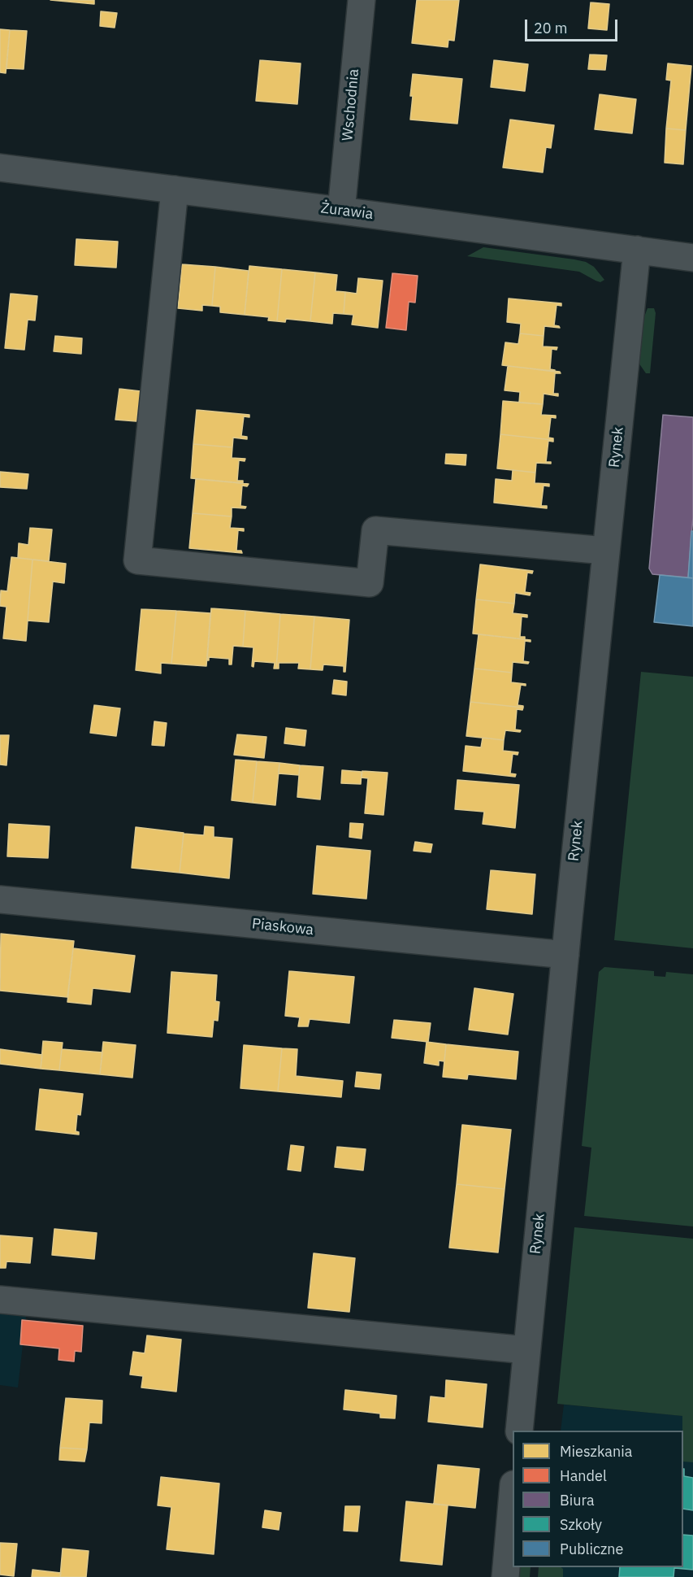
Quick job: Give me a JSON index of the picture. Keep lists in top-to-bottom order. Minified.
{"streets":{"street":["Wschodnia","Żurawia","Rynek","Piaskowa"]},"crossings":[["Wschodnia","Żurawia"],["Żurawia","Rynek"],["Rynek","Piaskowa"]],"legend":["Mieszkania","Handel","Biura","Szkoły","Publiczne"],"scale_bar":"20 m"}
